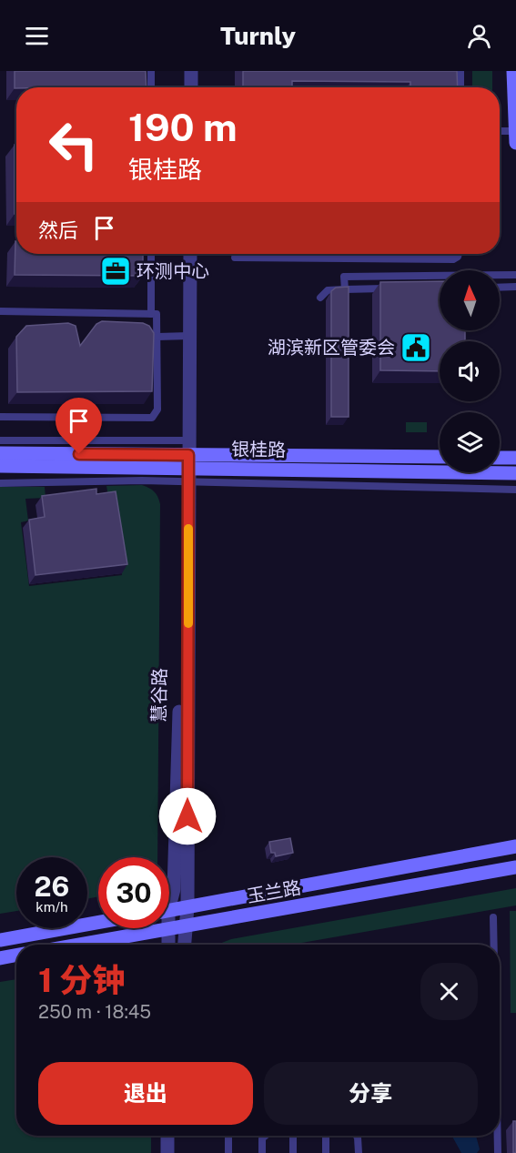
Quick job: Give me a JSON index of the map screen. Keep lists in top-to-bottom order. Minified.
{"streets":{"street":["银桂路","慧谷路","玉兰路"]},"crossings":[["银桂路","慧谷路"],["慧谷路","玉兰路"]],"places":{"office":["环测中心"],"public building":["湖滨新区管委会"]},"north":"top","page":{"header":"Turnly","turn":["190 m","银桂路"],"then":"然后","speed":"26 km/h","limit":"30","heading":["1 分钟","250 m · 18:45"],"buttons":["退出","分享"]}}
